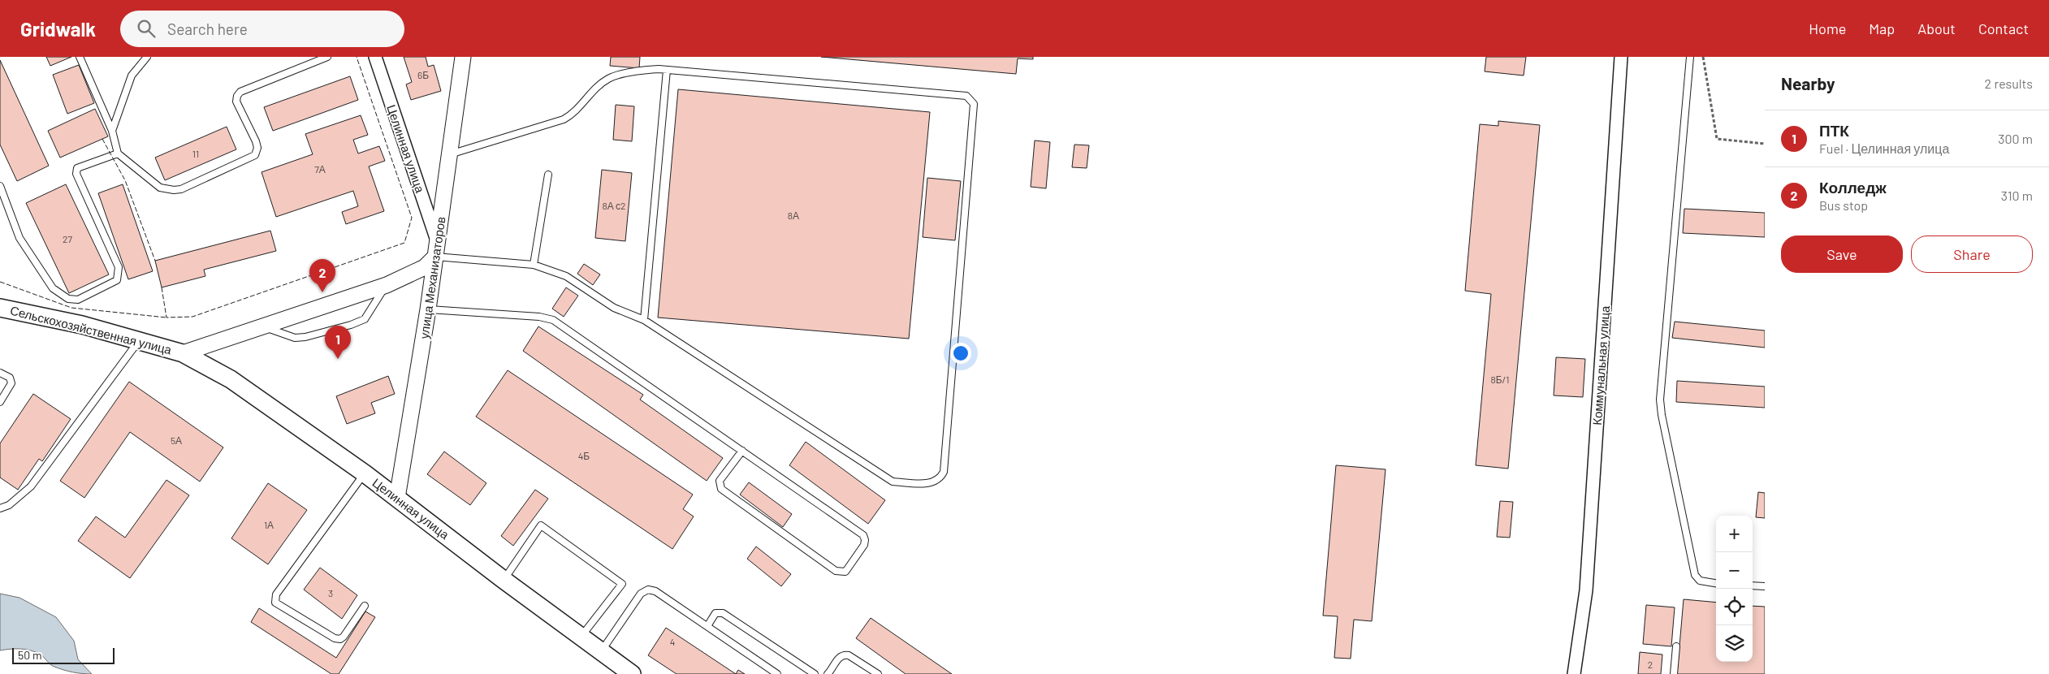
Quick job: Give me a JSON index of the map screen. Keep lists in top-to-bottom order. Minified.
{"streets":{"main road":["Целинная улица","Сельскохозяйственная улица"],"street":["улица Механизаторов","Коммунальная улица"]},"crossings":[["Целинная улица","улица Механизаторов"],["Целинная улица","Сельскохозяйственная улица"]],"house_numbers":["6Б","11","7А","8А с2","8А","27","8Б/1","5А","4Б","1А","3","4","2"],"scale_bar":"50 m","page":{"header":"Gridwalk","search":"Search here","nav":["Home","Map","About","Contact"],"heading":["Nearby","2 results"],"list":[{"mark":"1","name":"ПТК","note":"Fuel · Целинная улица","value":"300 m"},{"mark":"2","name":"Колледж","note":"Bus stop","value":"310 m"}],"buttons":["Save","Share"],"pins":["2","1"],"map_buttons":["+","−"],"scale":"50 m"}}
